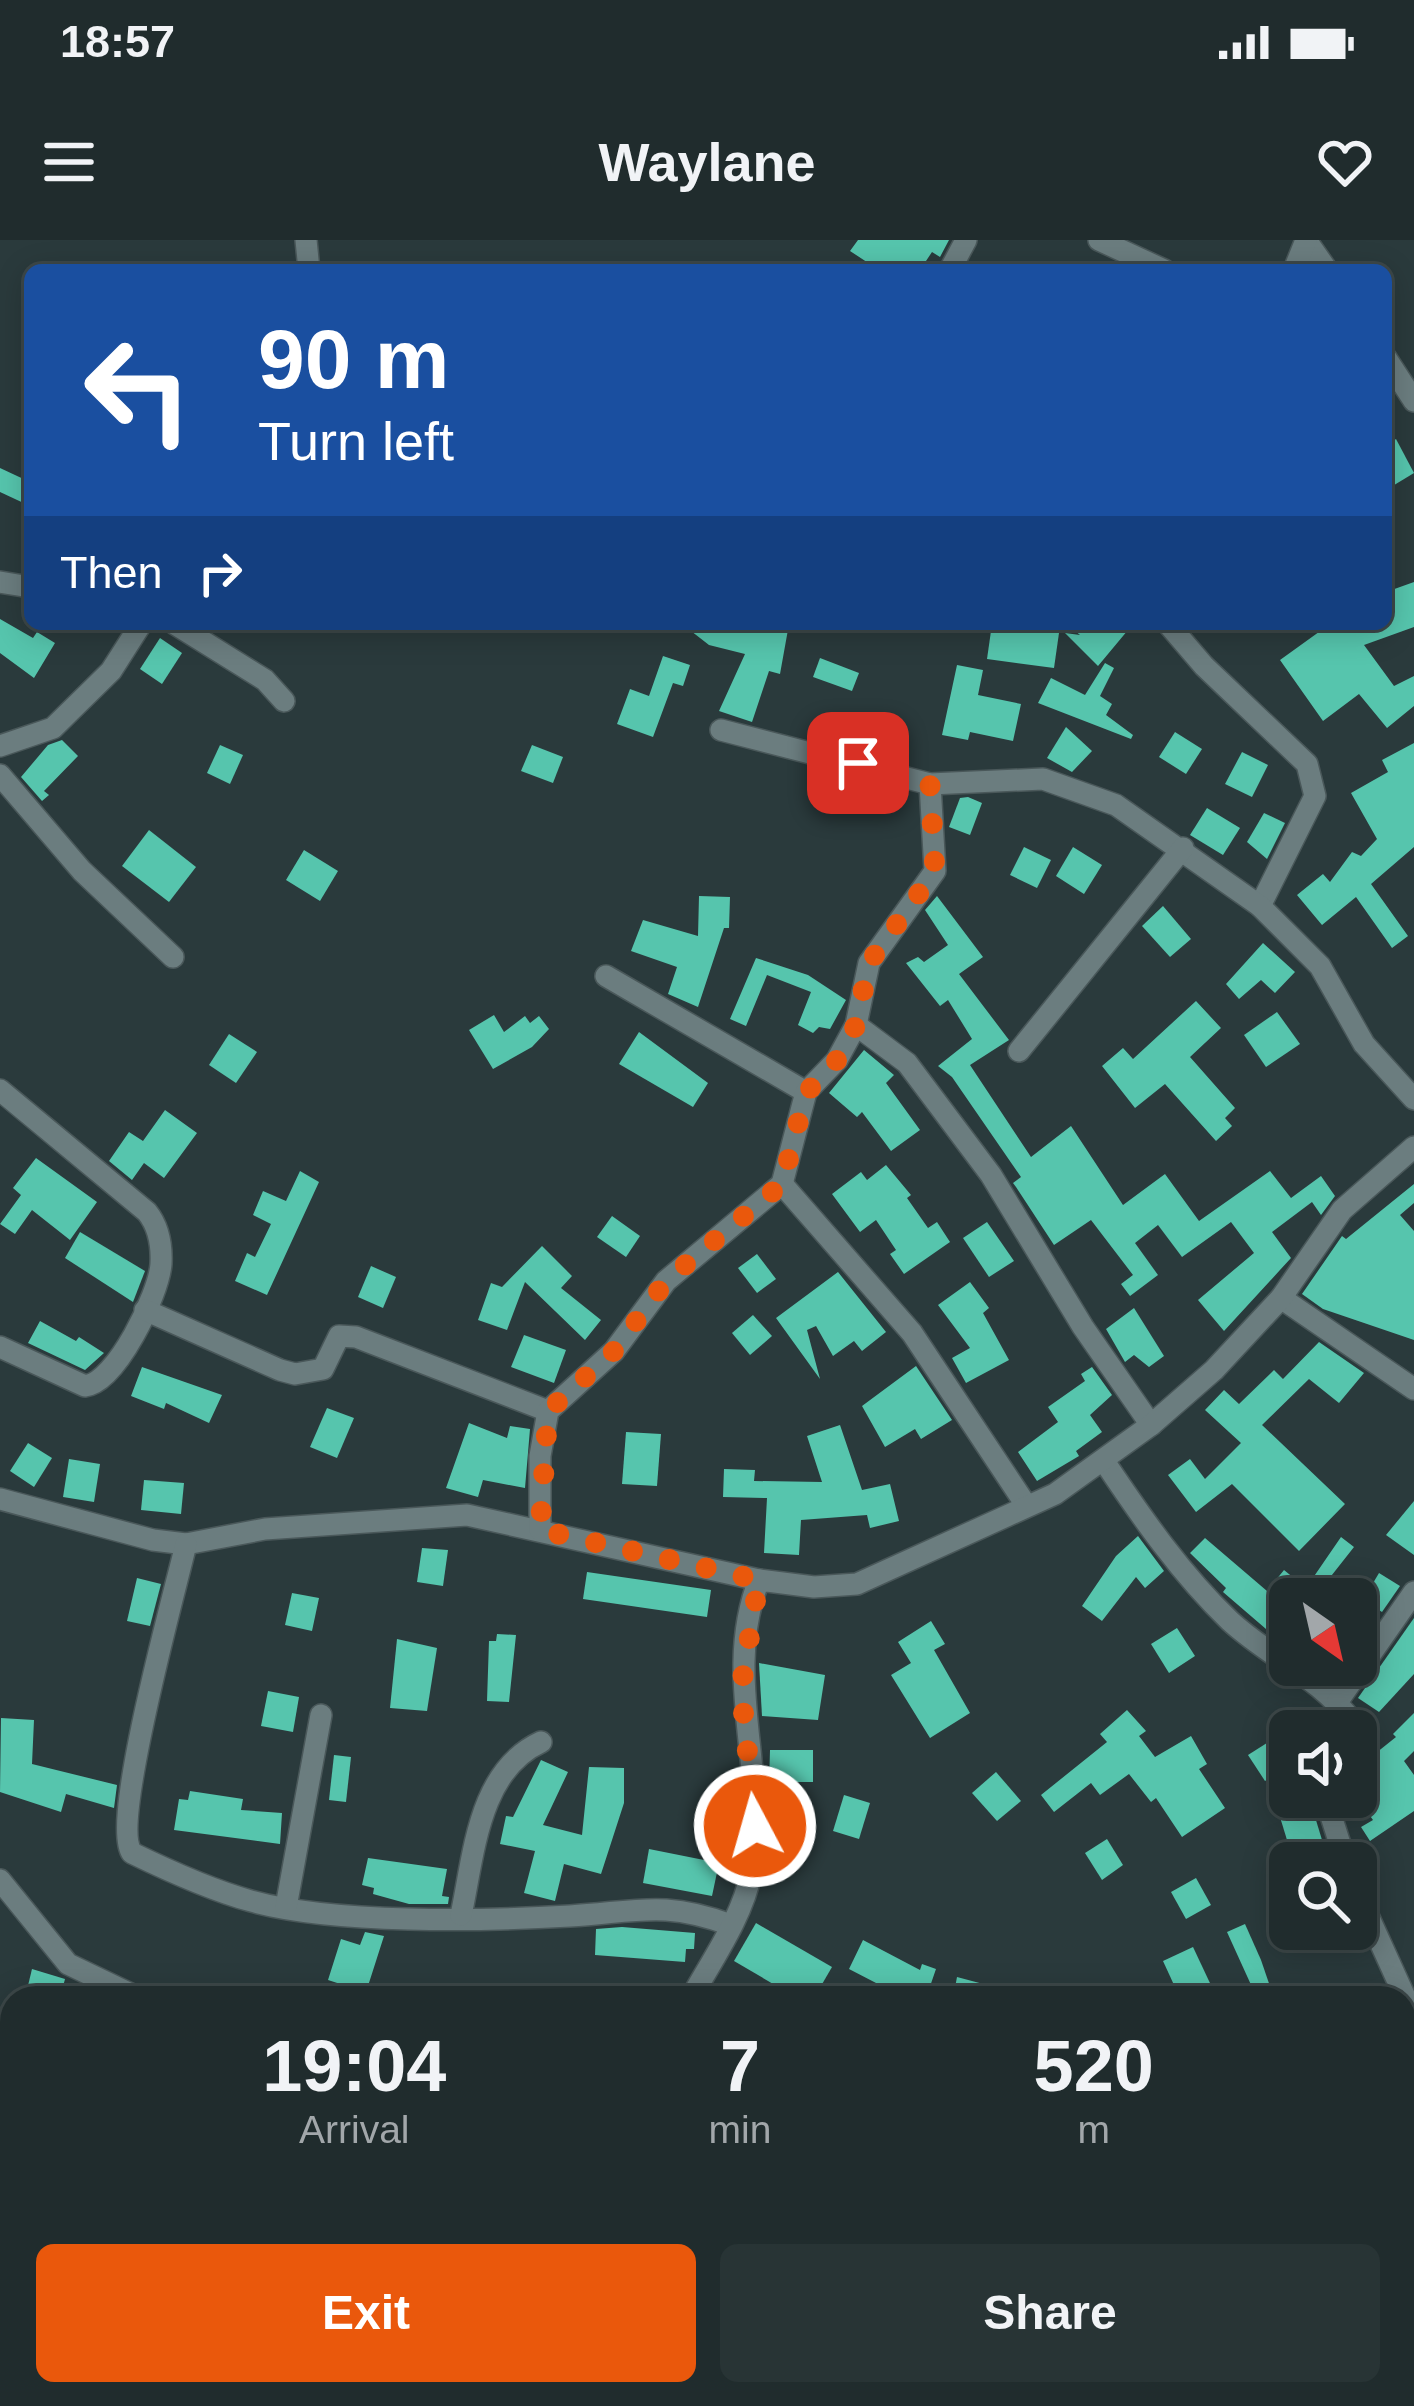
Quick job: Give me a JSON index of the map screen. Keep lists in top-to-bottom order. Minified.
{"north":"bottom right","page":{"status":"18:57","header":"Waylane","turn":["90 m","Turn left"],"then":"Then","eta":["19:04","Arrival","7","min","520","m"],"buttons":["Exit","Share"]}}
